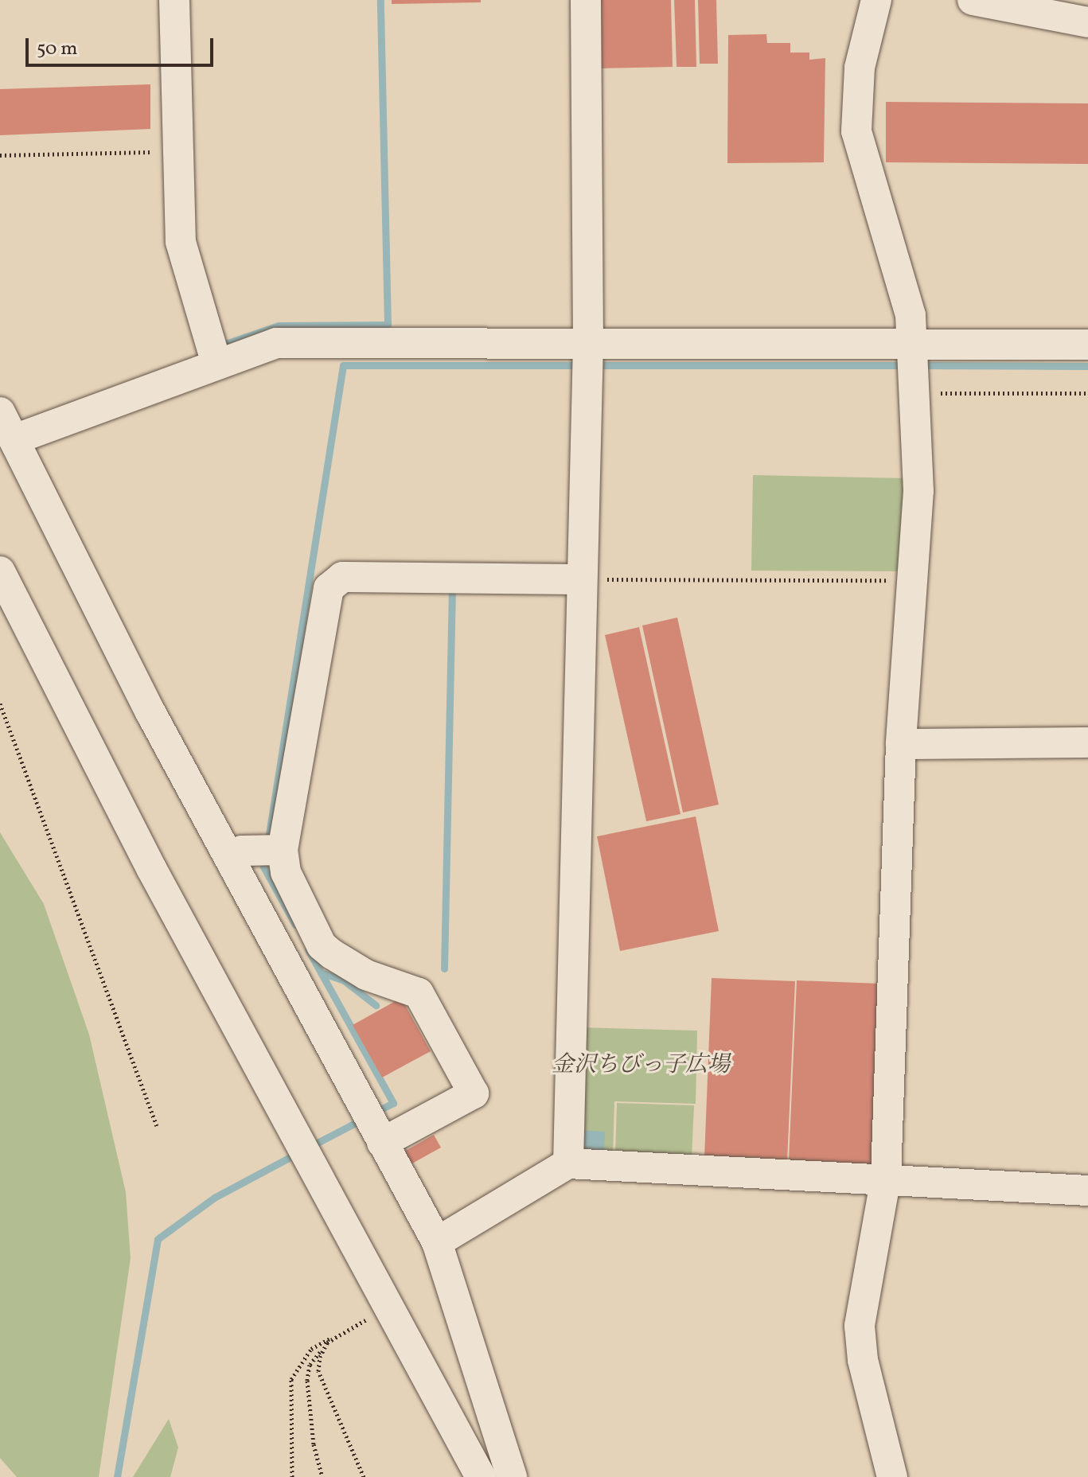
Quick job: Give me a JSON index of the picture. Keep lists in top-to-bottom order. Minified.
{"parks":["金沢ちびっ子広場"],"scale_bar":"50 m"}
